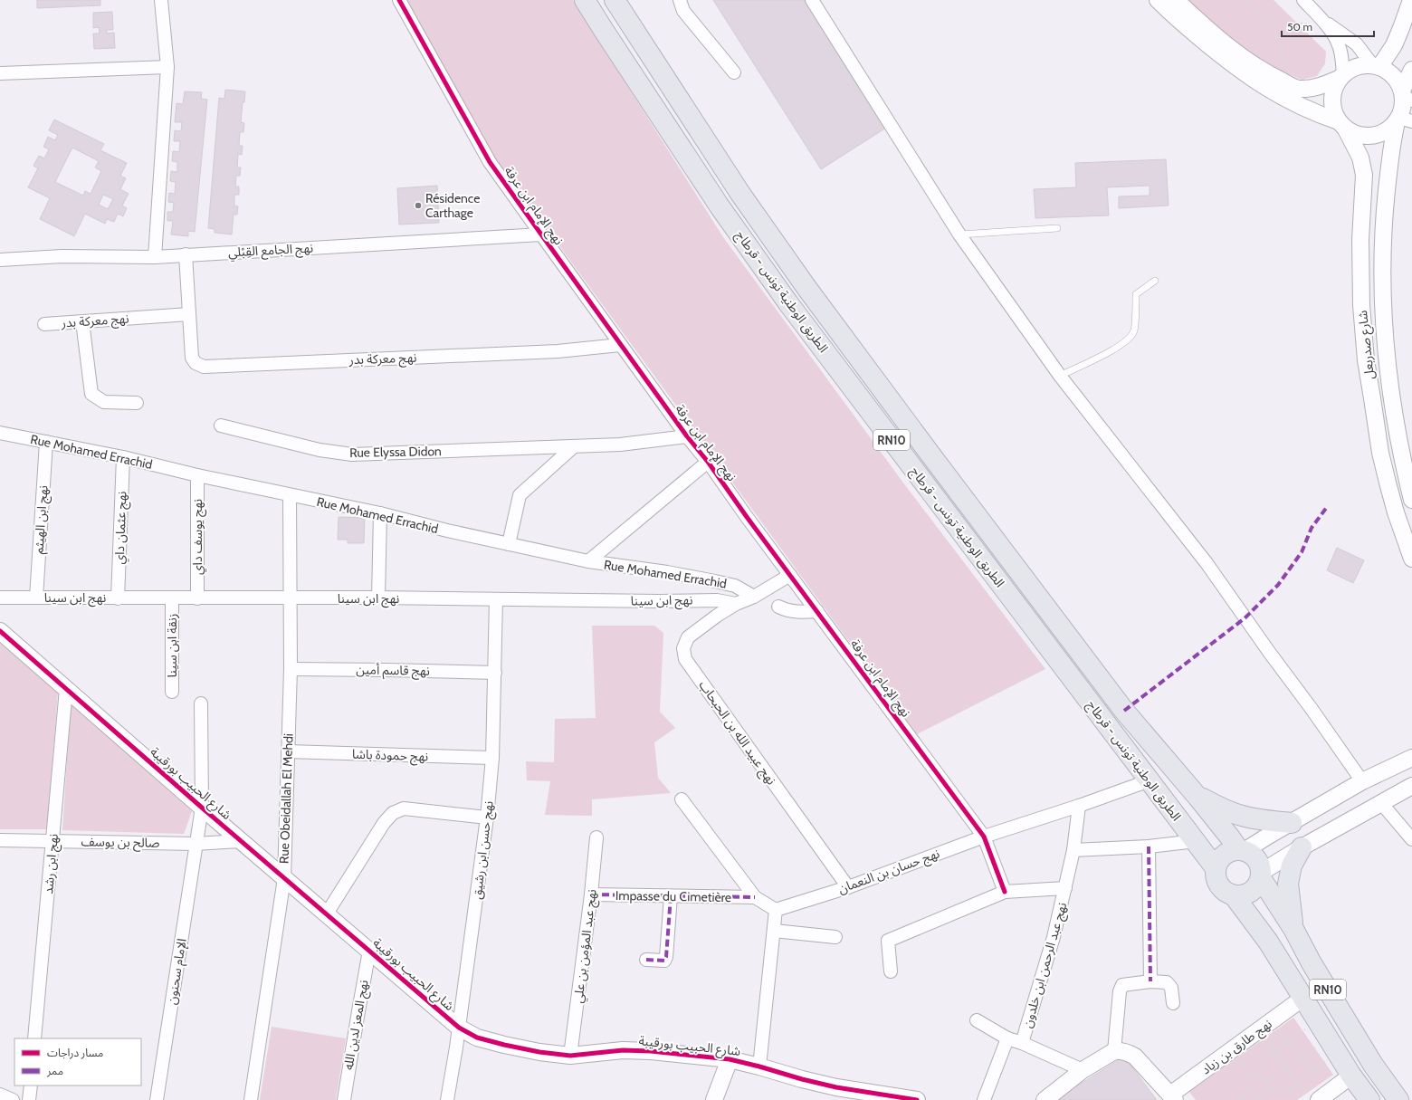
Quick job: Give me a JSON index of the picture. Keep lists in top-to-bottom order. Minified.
{"streets":{"highway":["الطريق الوطنية تونس - قرطاج","RN10"],"street":["نهج الإمام ابن عرفة","نهج الجامع القِبْلي","نهج معركة بدر","شارع صدربعل","Rue Mohamed Errachid","Rue Elyssa Didon","نهج ابن الهيثم","نهج عثمان داي","نهج يوسف داي","نهج ابن سينا","زنقة ابن سينا","نهج قاسم أمين","نهج عبيد الله بن الحبحاب","نهج حمودة باشا","شارع الحبيب بورقيبة","Rue Obeidallah El Mehdi","صالح بن يوسف","نهج حسن ابن رشيق","نهج ابن رشد","نهج حسان بن النعمان","Impasse du Cimetière","نهج عبد المؤمن بن علي","نهج عبد الرحمن ابن خلدون","الإمام سحنون","نهج المعز لدين الله","نهج طارق بن زياد"]},"crossings":[["نهج الإمام ابن عرفة","نهج الجامع القِبْلي"],["نهج الإمام ابن عرفة","نهج معركة بدر"],["نهج الإمام ابن عرفة","Rue Elyssa Didon"],["نهج الإمام ابن عرفة","نهج عبيد الله بن الحبحاب"],["نهج الإمام ابن عرفة","نهج حسان بن النعمان"],["نهج الجامع القِبْلي","نهج معركة بدر"],["الطريق الوطنية تونس - قرطاج","RN10"],["الطريق الوطنية تونس - قرطاج","نهج حسان بن النعمان"],["RN10","نهج طارق بن زياد"],["Rue Mohamed Errachid","نهج ابن الهيثم"],["Rue Mohamed Errachid","نهج عثمان داي"],["Rue Mohamed Errachid","نهج يوسف داي"],["Rue Mohamed Errachid","نهج عبيد الله بن الحبحاب"],["Rue Mohamed Errachid","Rue Obeidallah El Mehdi"],["نهج ابن الهيثم","نهج ابن سينا"],["نهج عثمان داي","نهج ابن سينا"],["نهج يوسف داي","نهج ابن سينا"],["نهج ابن سينا","زنقة ابن سينا"],["نهج ابن سينا","نهج عبيد الله بن الحبحاب"],["نهج ابن سينا","Rue Obeidallah El Mehdi"],["نهج ابن سينا","نهج حسن ابن رشيق"],["نهج قاسم أمين","Rue Obeidallah El Mehdi"],["نهج قاسم أمين","نهج حسن ابن رشيق"],["نهج عبيد الله بن الحبحاب","نهج حسان بن النعمان"],["نهج حمودة باشا","Rue Obeidallah El Mehdi"],["نهج حمودة باشا","نهج حسن ابن رشيق"],["شارع الحبيب بورقيبة","Rue Obeidallah El Mehdi"],["شارع الحبيب بورقيبة","صالح بن يوسف"],["شارع الحبيب بورقيبة","نهج حسن ابن رشيق"],["شارع الحبيب بورقيبة","نهج ابن رشد"],["شارع الحبيب بورقيبة","نهج عبد المؤمن بن علي"],["شارع الحبيب بورقيبة","الإمام سحنون"],["شارع الحبيب بورقيبة","نهج المعز لدين الله"],["صالح بن يوسف","نهج ابن رشد"],["صالح بن يوسف","الإمام سحنون"],["نهج حسان بن النعمان","Impasse du Cimetière"],["نهج حسان بن النعمان","نهج عبد الرحمن ابن خلدون"],["Impasse du Cimetière","نهج عبد المؤمن بن علي"]],"places":["Résidence Carthage"],"legend":["مسار دراجات","ممر"],"scale_bar":"50 m"}
